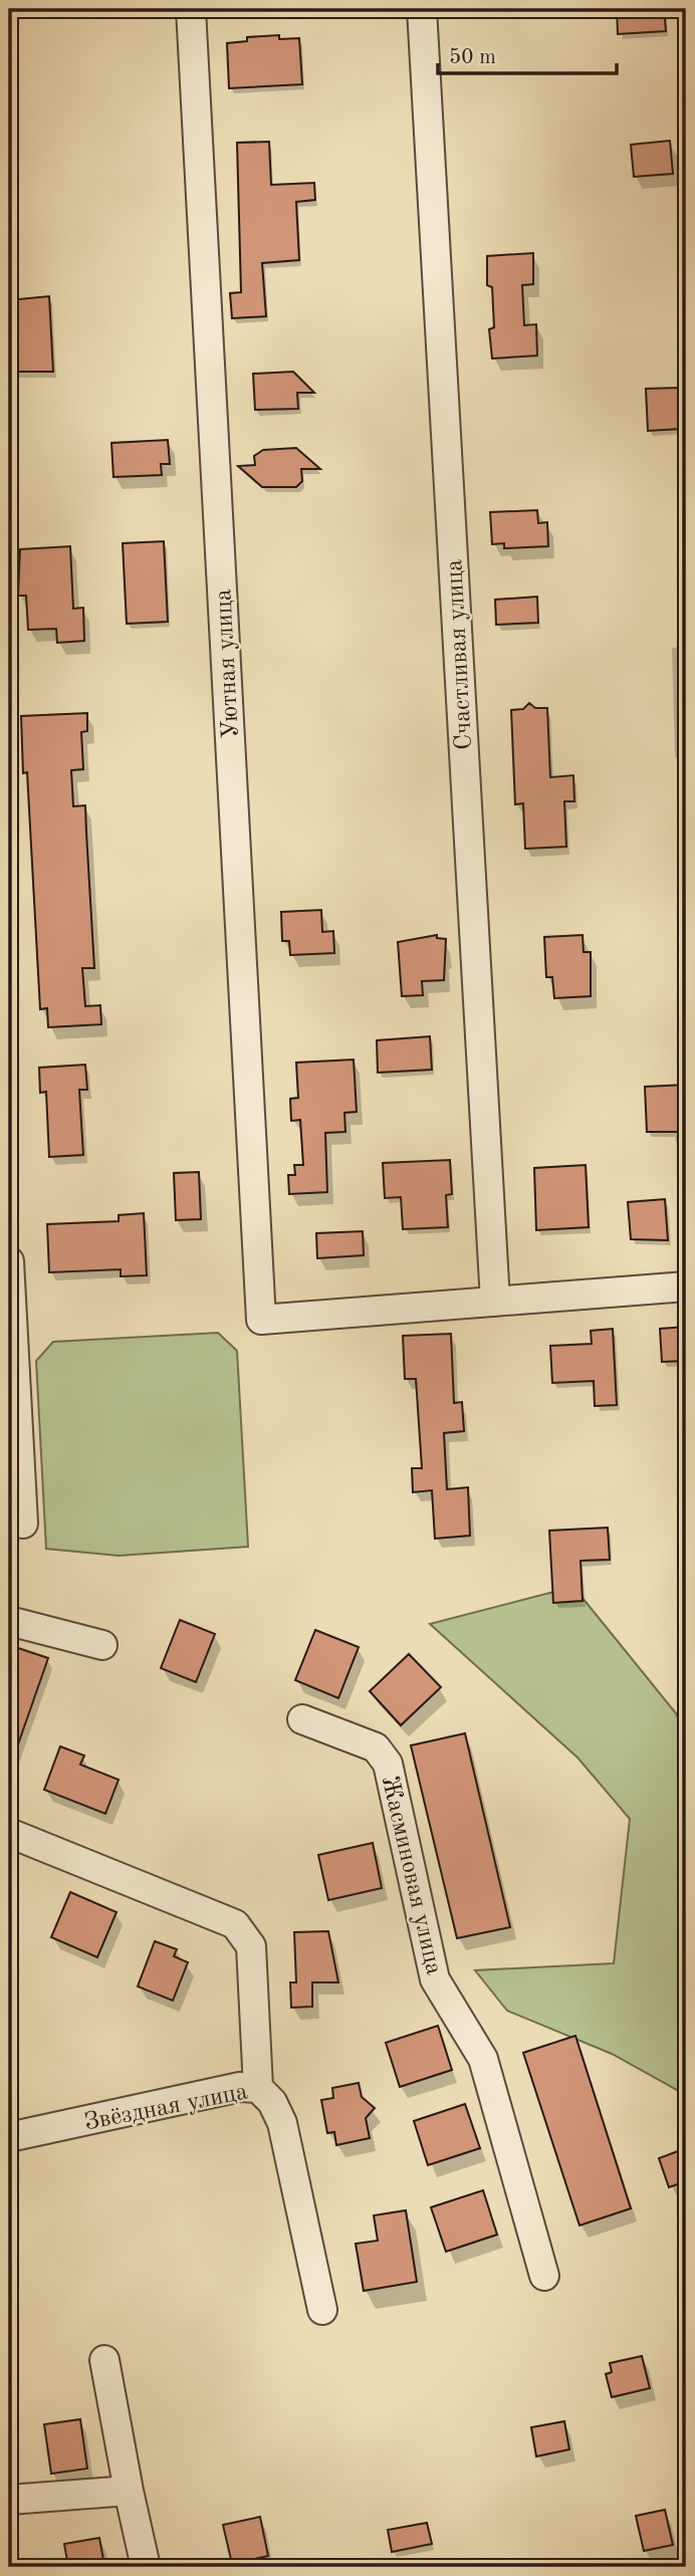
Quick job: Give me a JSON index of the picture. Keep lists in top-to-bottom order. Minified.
{"streets":{"street":["Счастливая улица","Уютная улица","Жасминовая улица","Звёздная улица"]},"crossings":[["Счастливая улица","Уютная улица"]],"scale_bar":"50 m"}
